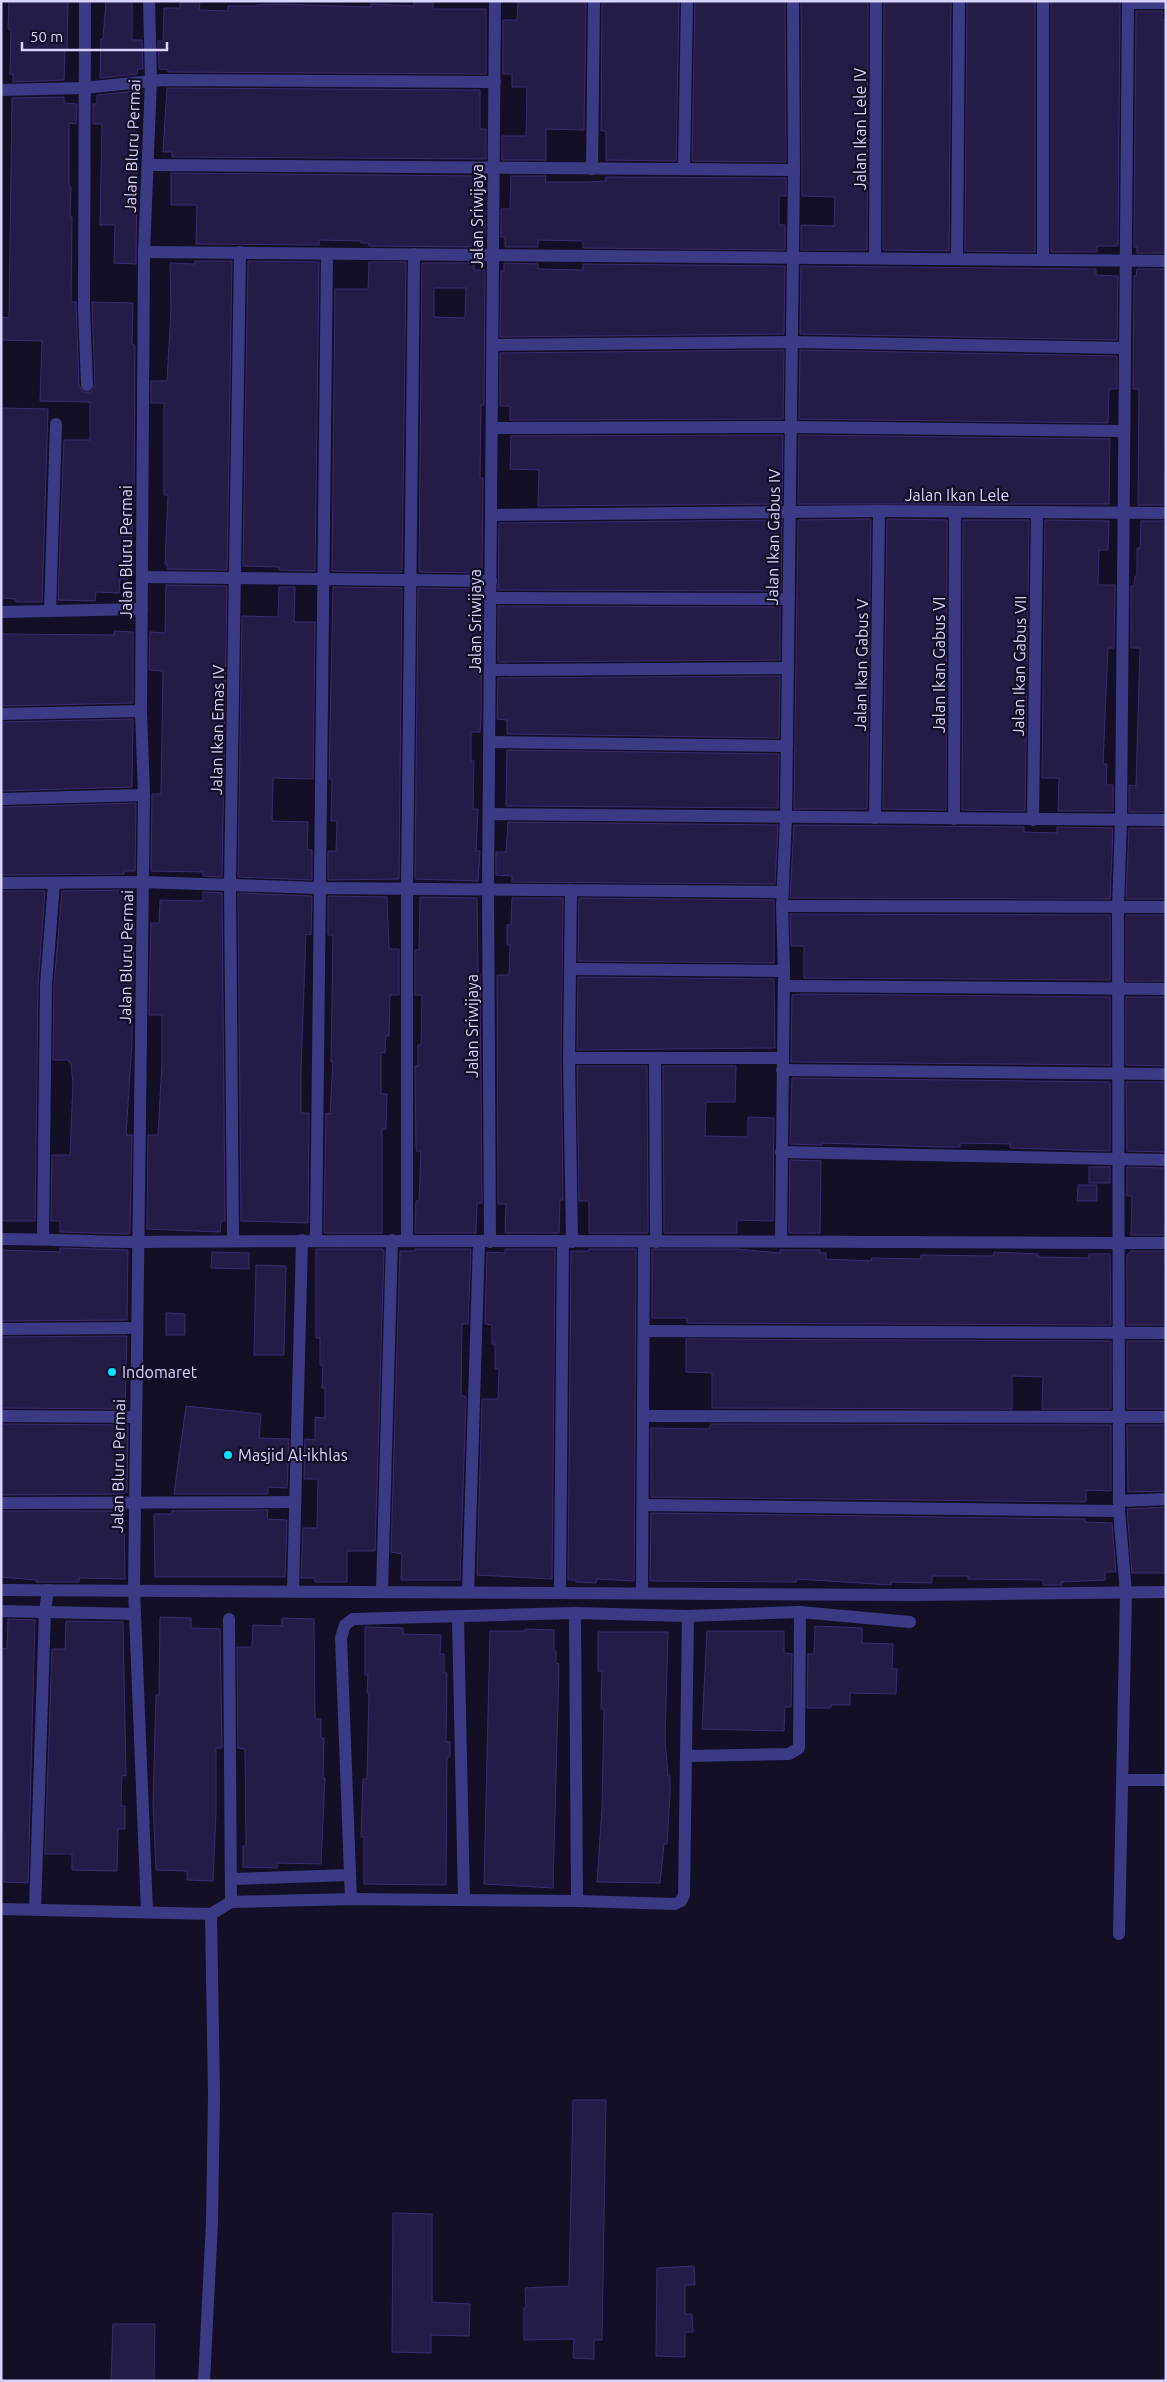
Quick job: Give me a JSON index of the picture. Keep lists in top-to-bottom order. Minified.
{"streets":{"street":["Jalan Ikan Lele IV","Jalan Bluru Permai","Jalan Sriwijaya","Jalan Ikan Lele","Jalan Ikan Gabus IV","Jalan Ikan Gabus V","Jalan Ikan Gabus VI","Jalan Ikan Gabus VII","Jalan Ikan Emas IV"]},"crossings":[["Jalan Sriwijaya","Jalan Ikan Lele"],["Jalan Ikan Lele","Jalan Ikan Gabus IV"],["Jalan Ikan Lele","Jalan Ikan Gabus V"],["Jalan Ikan Lele","Jalan Ikan Gabus VI"],["Jalan Ikan Lele","Jalan Ikan Gabus VII"]],"places":["Indomaret","Masjid Al-ikhlas"],"scale_bar":"50 m"}
